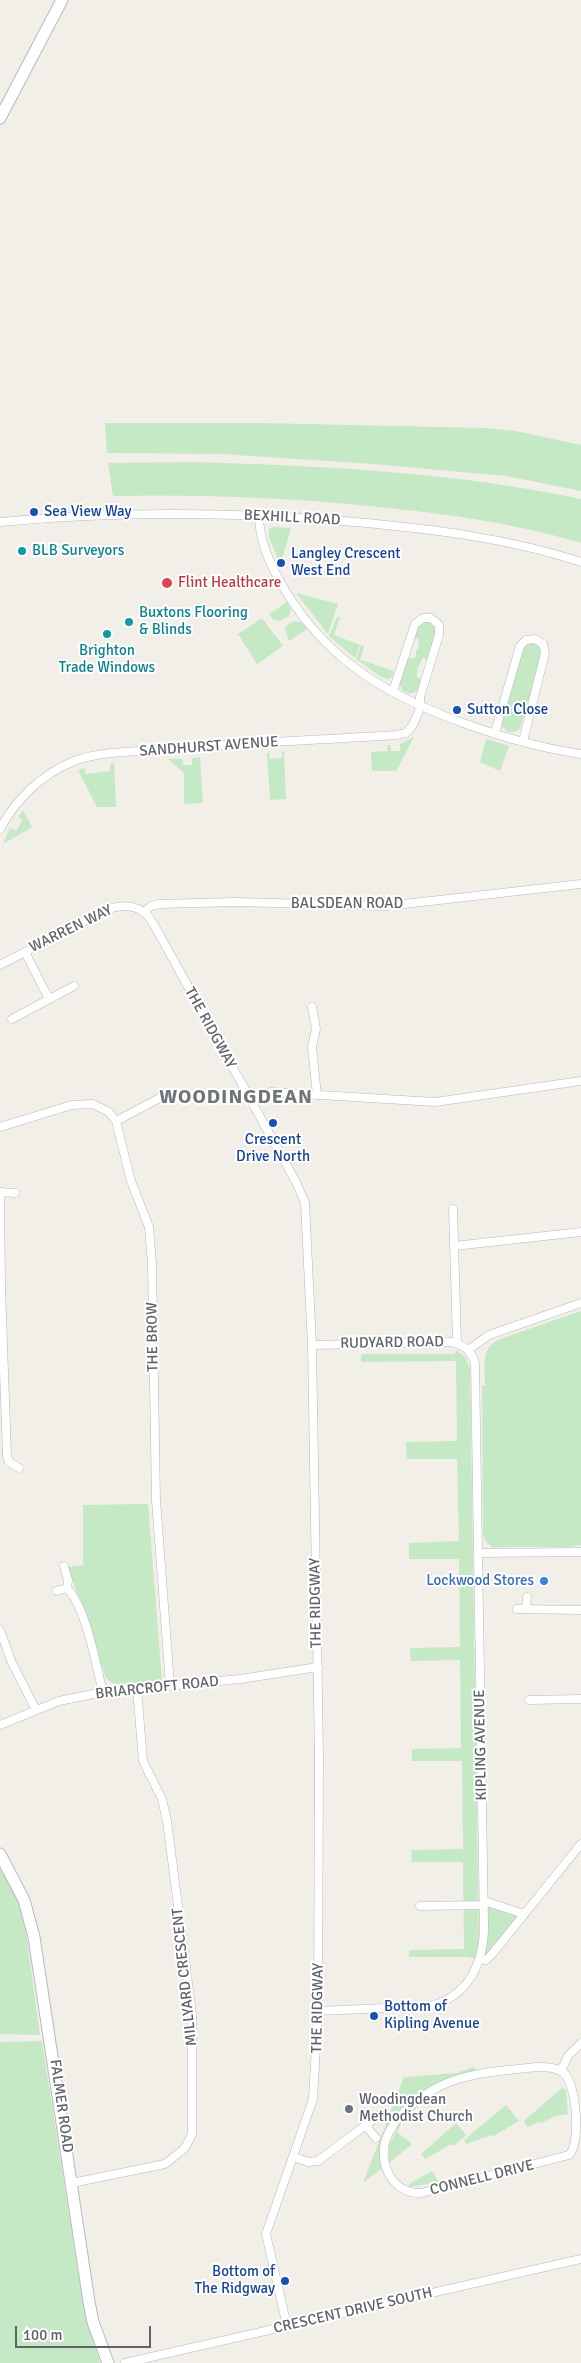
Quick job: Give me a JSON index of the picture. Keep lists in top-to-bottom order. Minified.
{"streets":{"main road":["FALMER ROAD"],"street":["BEXHILL ROAD","SANDHURST AVENUE","BALSDEAN ROAD","WARREN WAY","THE RIDGWAY","THE BROW","RUDYARD ROAD","BRIARCROFT ROAD","KIPLING AVENUE","MILLYARD CRESCENT","CONNELL DRIVE","CRESCENT DRIVE SOUTH"]},"crossings":[["BALSDEAN ROAD","WARREN WAY"],["BALSDEAN ROAD","THE RIDGWAY"],["WARREN WAY","THE RIDGWAY"],["THE RIDGWAY","RUDYARD ROAD"],["THE RIDGWAY","BRIARCROFT ROAD"],["THE RIDGWAY","KIPLING AVENUE"],["THE RIDGWAY","CRESCENT DRIVE SOUTH"],["THE BROW","BRIARCROFT ROAD"],["RUDYARD ROAD","KIPLING AVENUE"],["BRIARCROFT ROAD","MILLYARD CRESCENT"],["MILLYARD CRESCENT","FALMER ROAD"]],"districts":["WOODINGDEAN"],"places":["Sea View Way","BLB Surveyors","Langley Crescent West End","Flint Healthcare","Buxtons Flooring & Blinds","Brighton Trade Windows","Sutton Close","Crescent Drive North","Lockwood Stores","Bottom of Kipling Avenue","Woodingdean Methodist Church","Bottom of The Ridgway"],"scale_bar":"100 m"}
